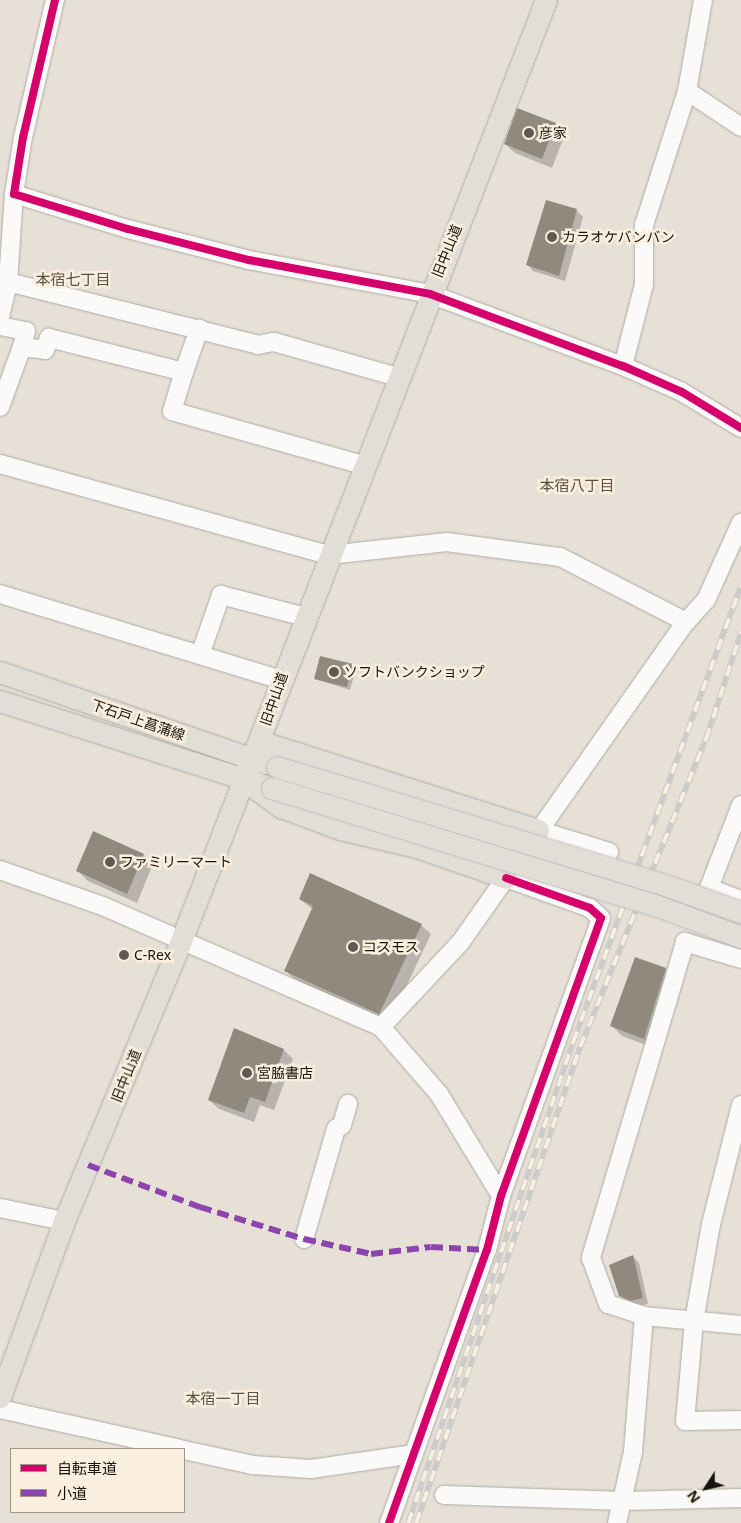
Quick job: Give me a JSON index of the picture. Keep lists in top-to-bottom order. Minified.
{"streets":{"main road":["旧中山道","下石戸上菖蒲線"]},"crossings":[["旧中山道","下石戸上菖蒲線"]],"districts":["本宿七丁目","本宿八丁目","本宿一丁目"],"places":["彦家","カラオケバンバン","ソフトバンクショップ","ファミリーマート","コスモス","C-Rex","宮脇書店"],"legend":["自転車道","小道"],"north":"bottom left"}
